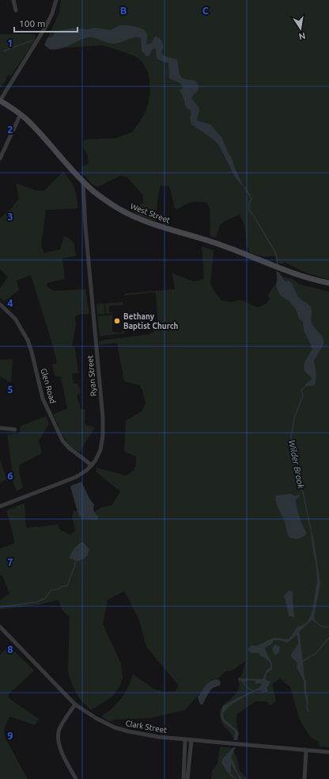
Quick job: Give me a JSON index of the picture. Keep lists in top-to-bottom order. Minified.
{"streets":{"main road":["West Street"],"street":["Ryan Street","Glen Road","Clark Street"]},"crossings":[["West Street","Ryan Street"],["Ryan Street","Glen Road"]],"water":["Wilder Brook"],"places":["Bethany Baptist Church"],"scale_bar":"100 m","north":"bottom","grid":{"columns":["B","C"],"rows":["1","2","3","4","5","6","7","8","9"]}}
